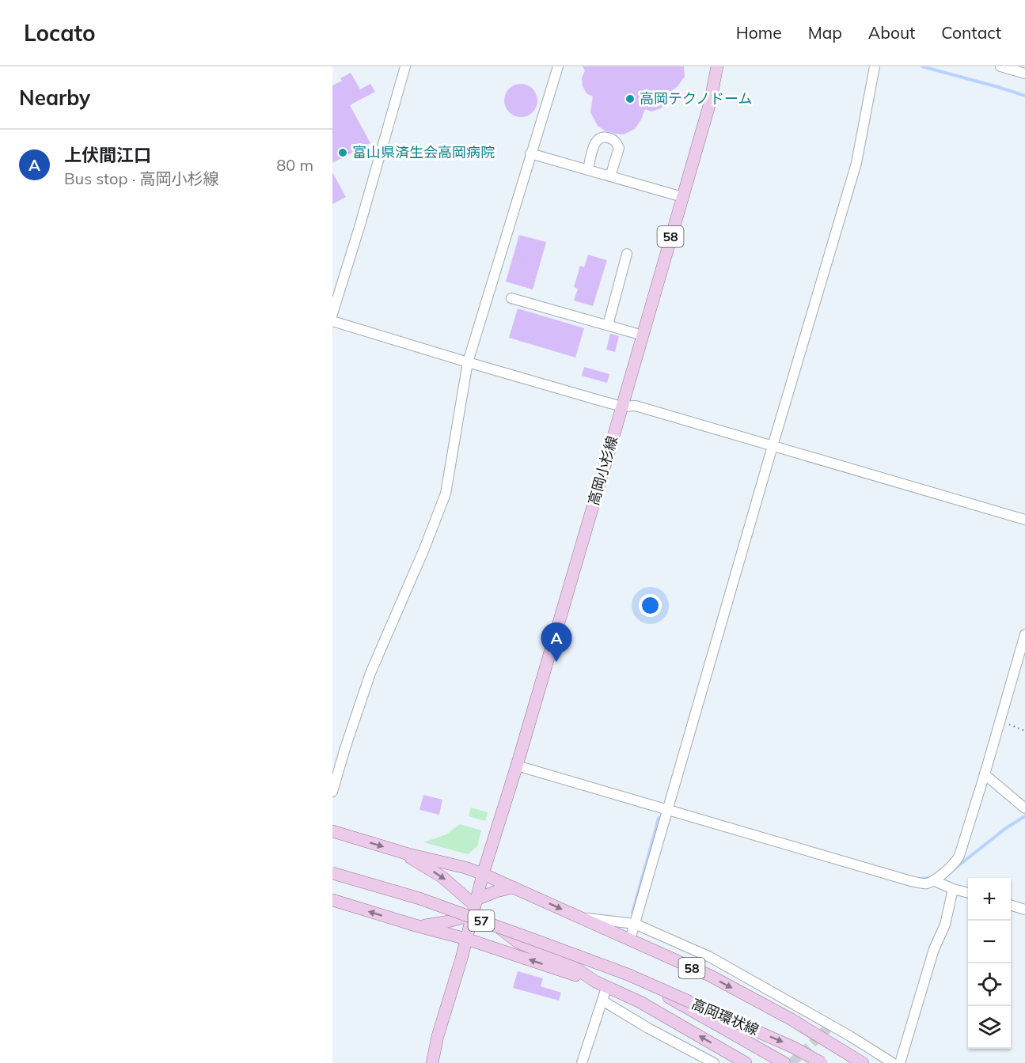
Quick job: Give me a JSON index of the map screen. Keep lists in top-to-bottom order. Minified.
{"streets":{"main road":["58","高岡小杉線","57","高岡環状線"]},"crossings":[["58","高岡小杉線"],["58","57"],["高岡小杉線","57"]],"places":["高岡テクノドーム","富山県済生会高岡病院"],"page":{"header":"Locato","nav":["Home","Map","About","Contact"],"heading":"Nearby","list":[{"mark":"A","name":"上伏間江口","note":"Bus stop · 高岡小杉線","value":"80 m"}],"pins":"A","map_buttons":["+","−"]}}
